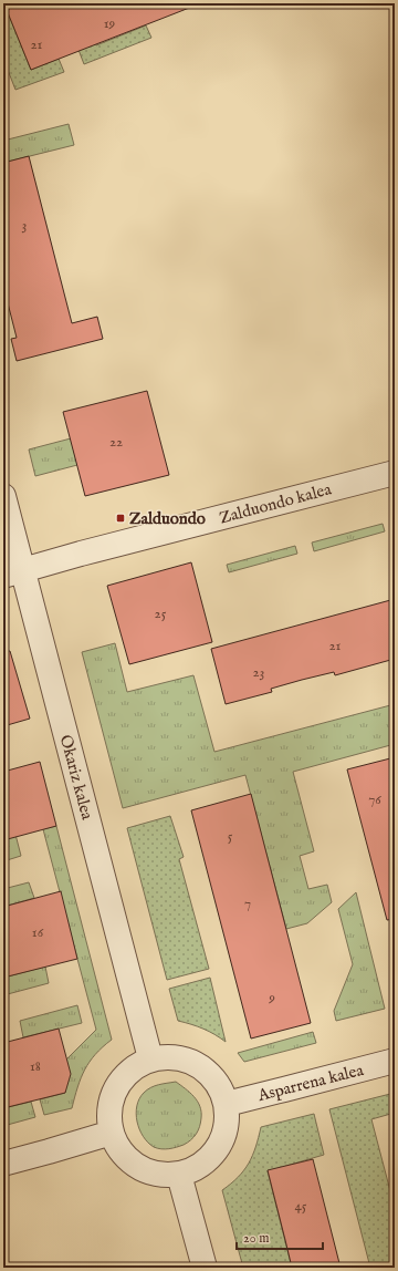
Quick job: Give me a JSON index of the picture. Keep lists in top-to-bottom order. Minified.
{"streets":{"street":["Zalduondo kalea","Okariz kalea","Asparrena kalea"]},"crossings":[["Zalduondo kalea","Okariz kalea"],["Okariz kalea","Asparrena kalea"]],"places":{"transit":["Zalduondo"]},"house_numbers":["19","21","3","22","25","21","23","76","5","7","16","9","18","45"],"scale_bar":"20 m"}
